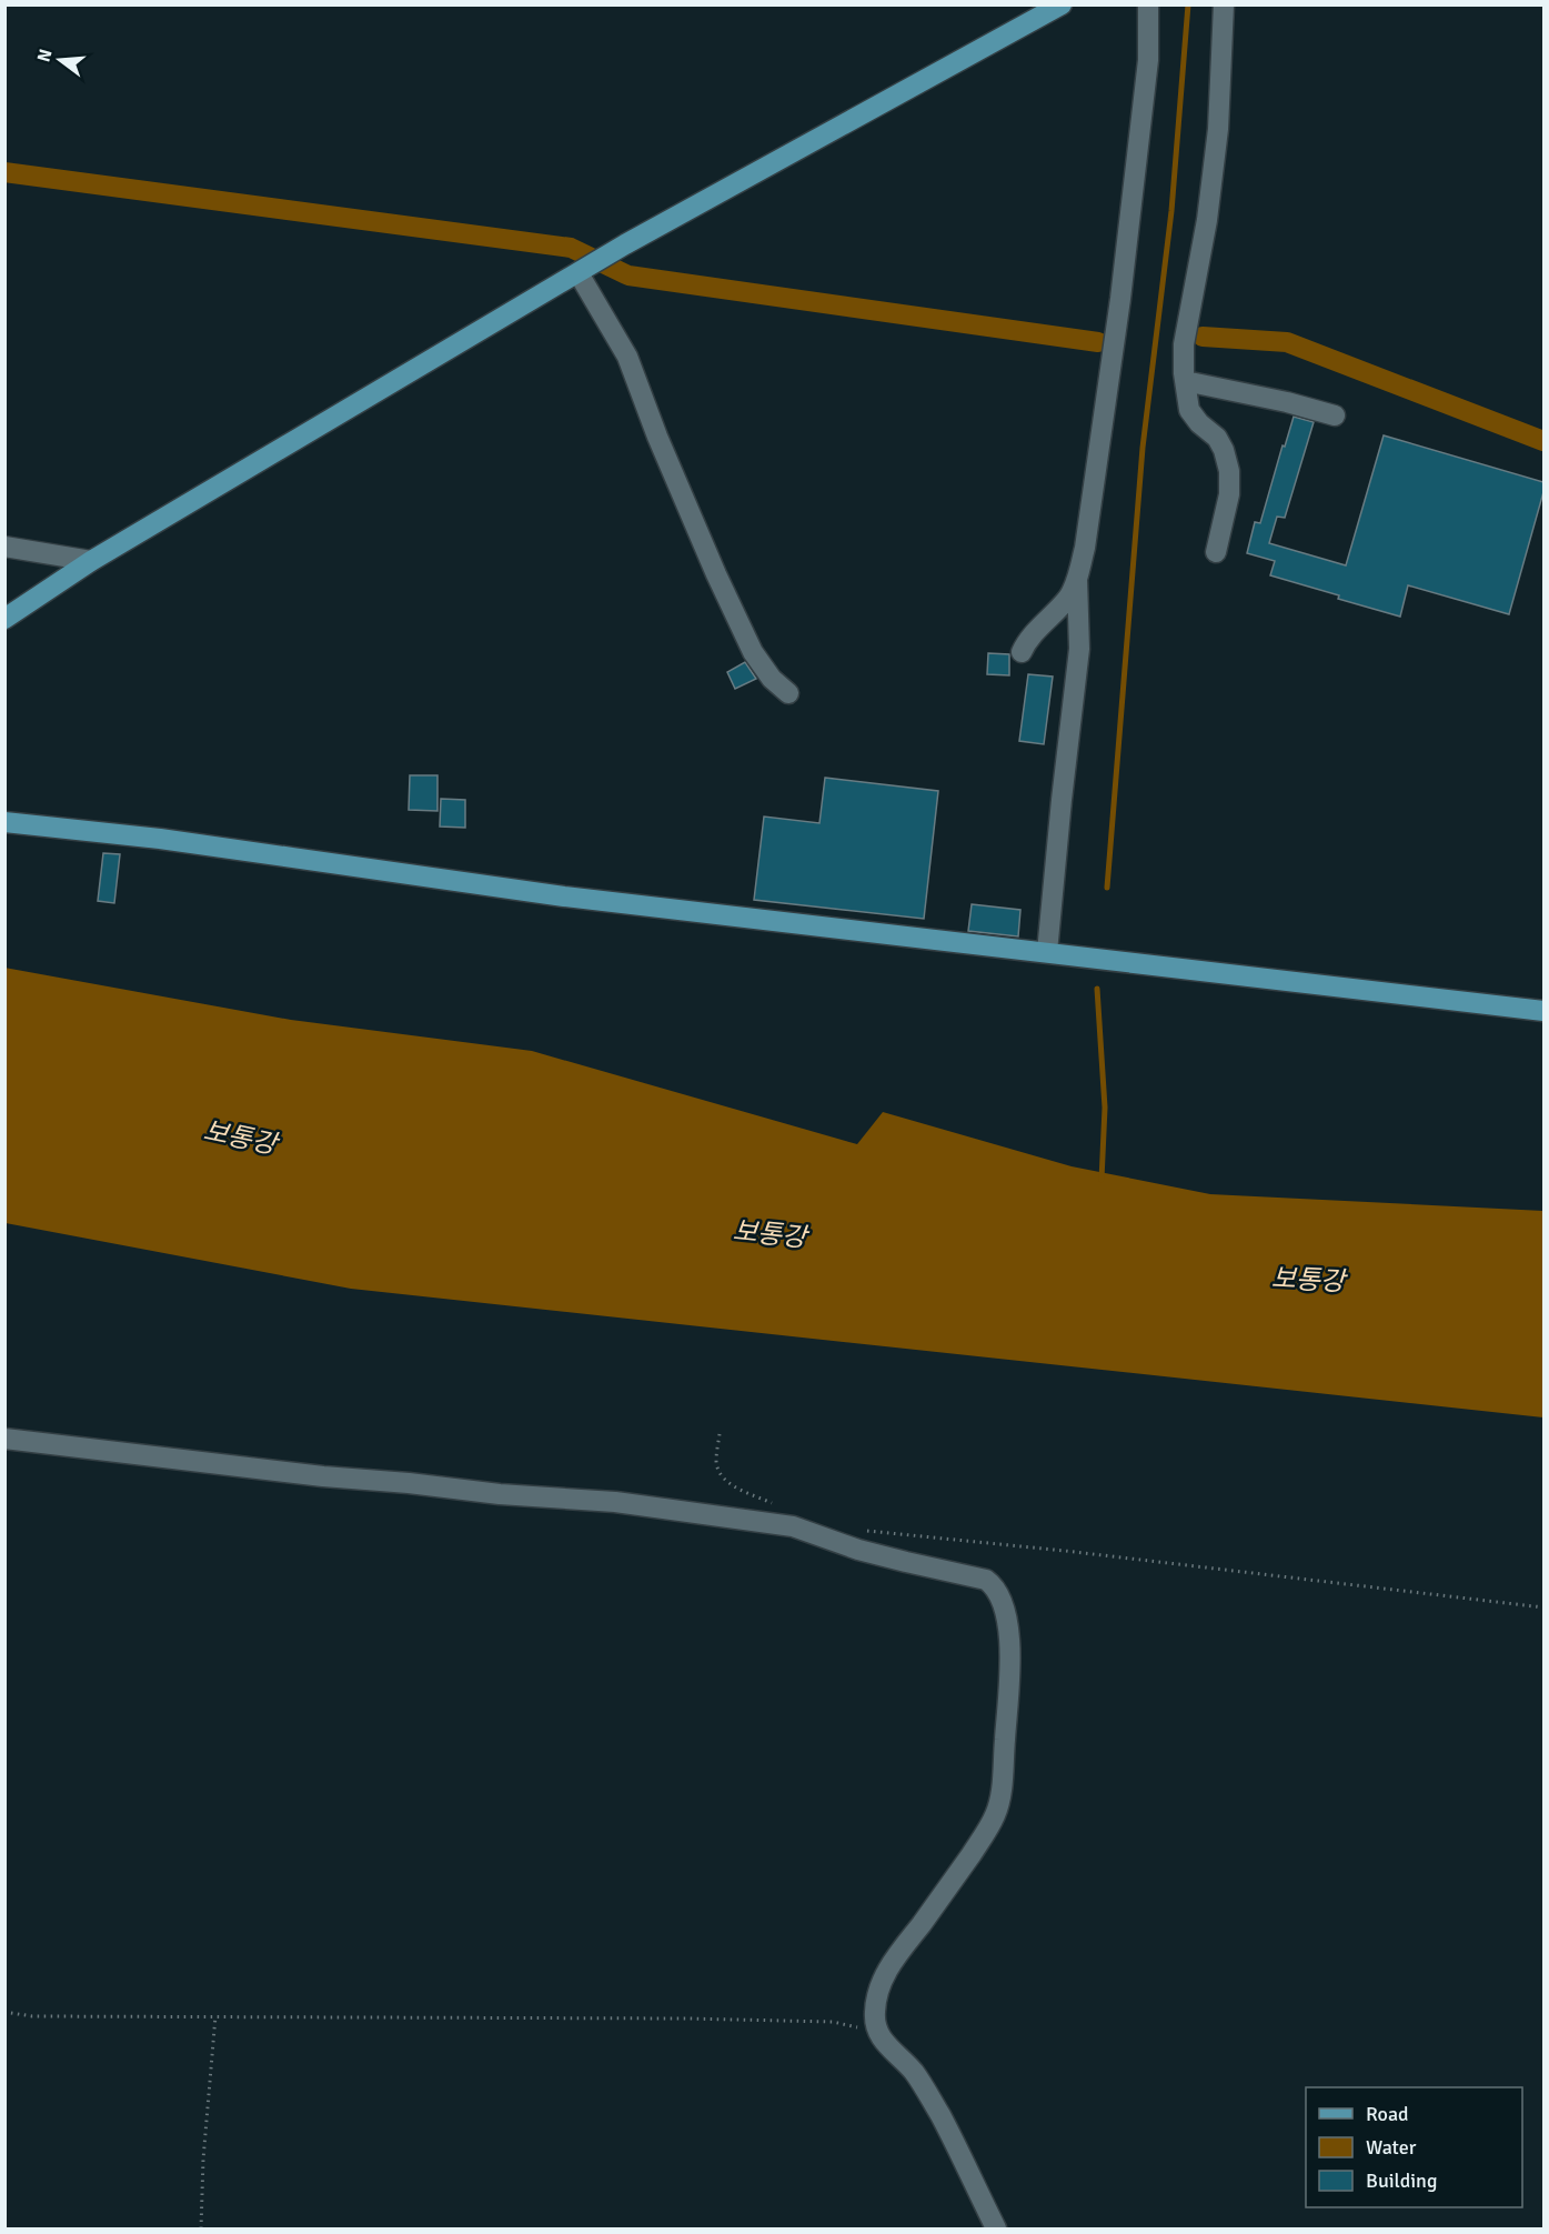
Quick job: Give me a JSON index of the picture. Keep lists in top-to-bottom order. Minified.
{"water":["보통강"],"legend":["Road","Water","Building"],"north":"left"}
